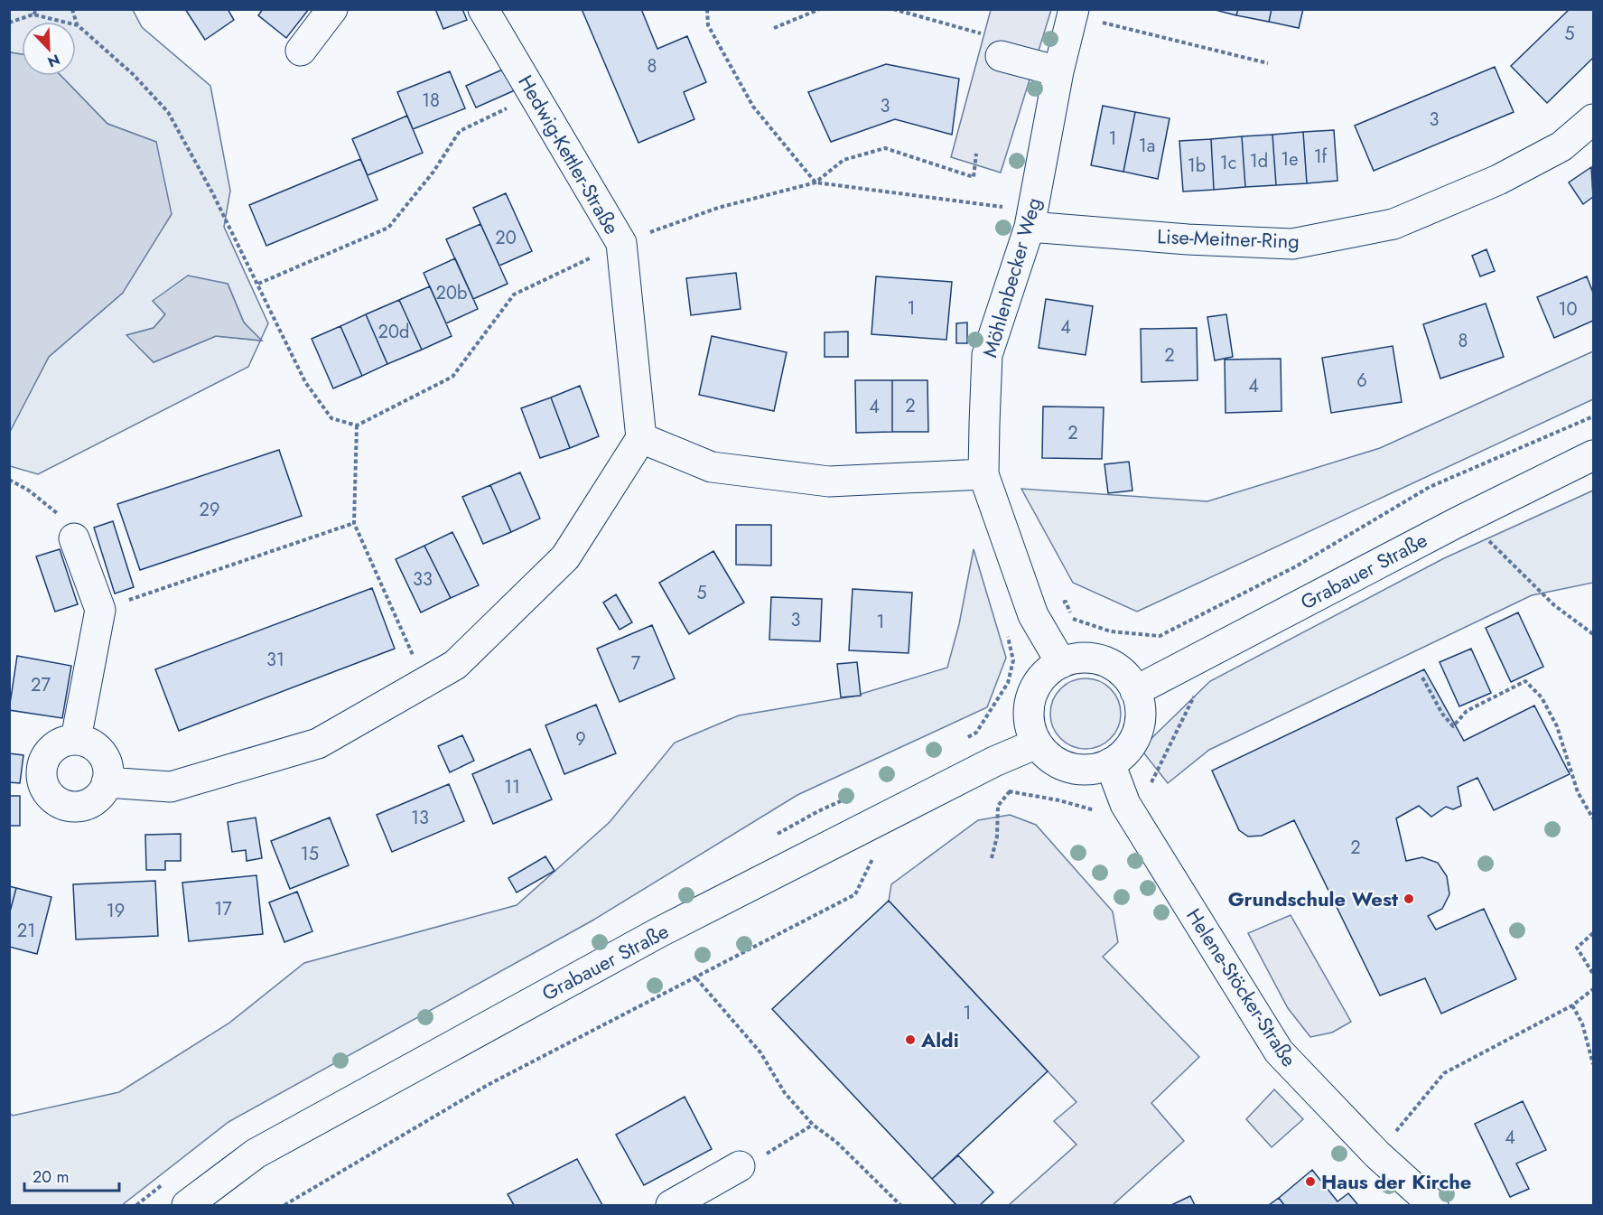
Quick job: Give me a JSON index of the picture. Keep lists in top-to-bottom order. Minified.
{"streets":{"street":["Hedwig-Kettler-Straße","Lise-Meitner-Ring","Möhlenbecker Weg","Grabauer Straße","Helene-Stöcker-Straße"]},"crossings":[["Lise-Meitner-Ring","Möhlenbecker Weg"],["Möhlenbecker Weg","Grabauer Straße"],["Möhlenbecker Weg","Helene-Stöcker-Straße"],["Grabauer Straße","Helene-Stöcker-Straße"]],"places":["Grundschule West","Aldi","Haus der Kirche"],"house_numbers":["5","8","18","3","3","1","1a","1f","1e","1d","1c","1b","20","20b","1","10","4","20d","8","2","6","4","2","4","2","29","33","5","3","1","31","7","27","9","11","13","2","15","17","19","21","1","4"],"scale_bar":"20 m","north":"bottom right"}
